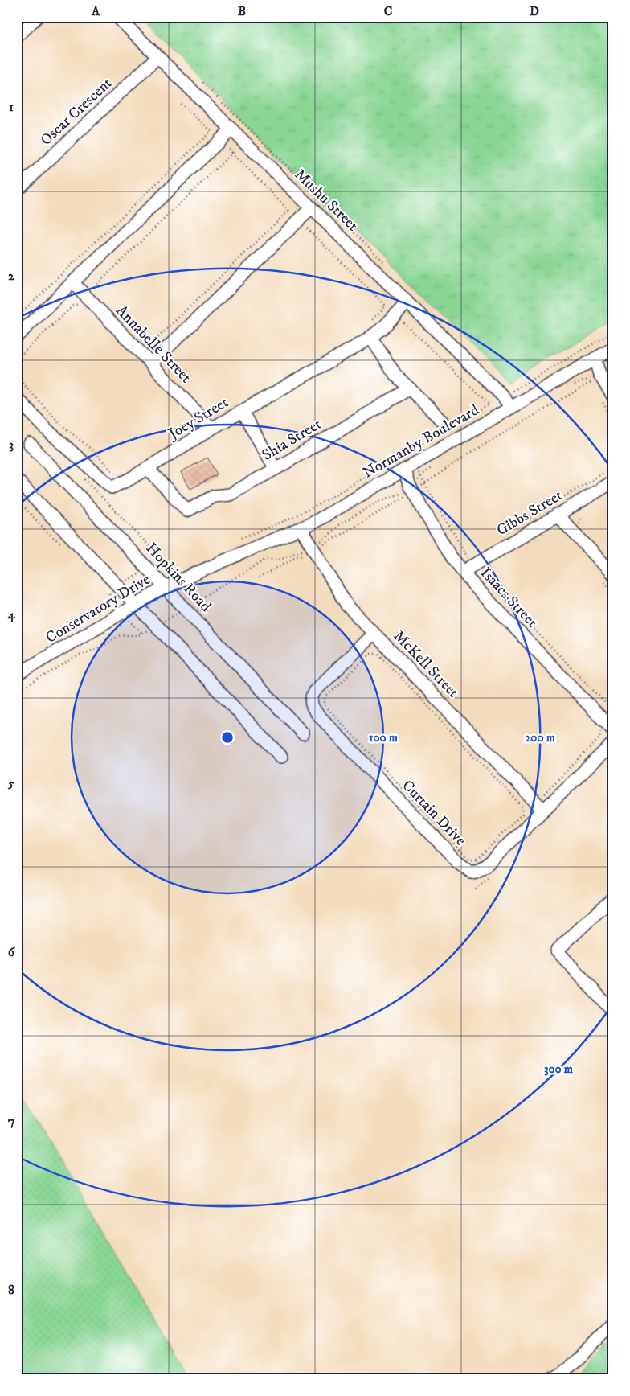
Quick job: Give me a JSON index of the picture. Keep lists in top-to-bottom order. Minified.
{"streets":{"street":["Oscar Crescent","Mushu Street","Annabelle Street","Joey Street","Shia Street","Normanby Boulevard","Gibbs Street","Hopkins Road","Isaacs Street","Conservatory Drive","McKell Street","Curtain Drive"]},"crossings":[["Oscar Crescent","Mushu Street"],["Mushu Street","Joey Street"],["Mushu Street","Normanby Boulevard"],["Annabelle Street","Joey Street"],["Joey Street","Shia Street"],["Normanby Boulevard","Isaacs Street"],["Normanby Boulevard","Conservatory Drive"],["Normanby Boulevard","McKell Street"],["Gibbs Street","Isaacs Street"],["Hopkins Road","Conservatory Drive"],["McKell Street","Curtain Drive"]],"grid":{"columns":["A","B","C","D"],"rows":["1","2","3","4","5","6","7","8"]},"rings":["100 m","200 m","300 m"]}
